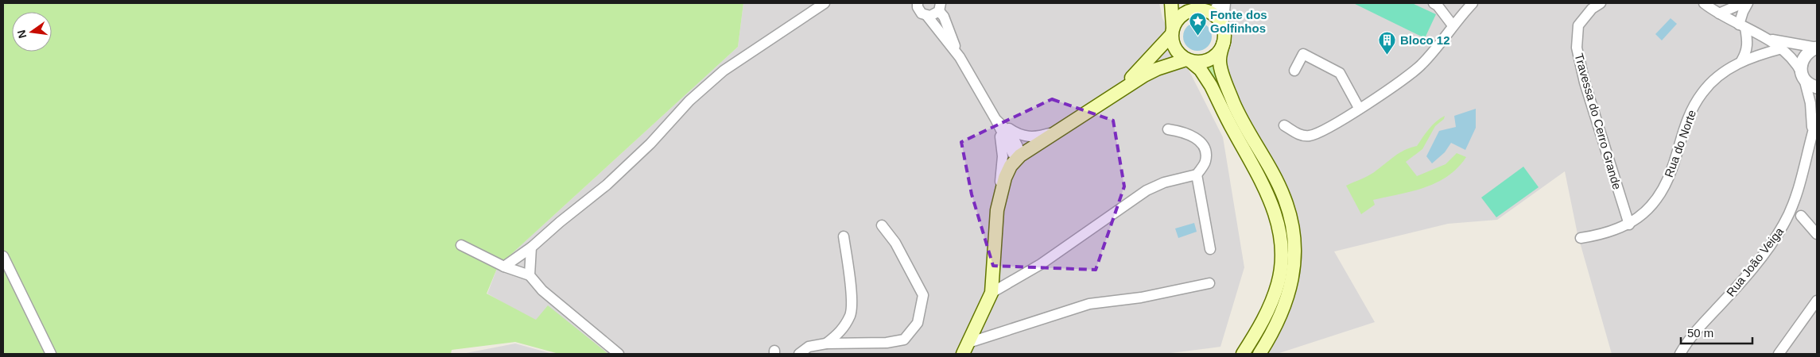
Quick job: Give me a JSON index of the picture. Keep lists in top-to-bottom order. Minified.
{"streets":{"street":["Travessa do Cerro Grande","Rua do Norte","Rua João Veiga"]},"crossings":[["Travessa do Cerro Grande","Rua do Norte"]],"places":{"place":["Fonte dos Golfinhos"],"building":["Bloco 12"]},"scale_bar":"50 m","north":"left"}
